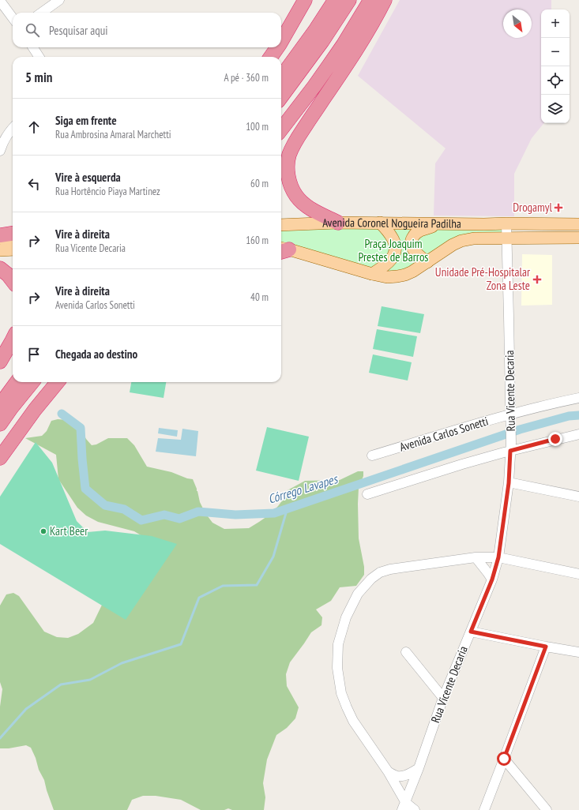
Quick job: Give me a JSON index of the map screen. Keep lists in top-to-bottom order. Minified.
{"streets":{"main road":["Avenida Coronel Nogueira Padilha"],"street":["Rua Vicente Decaria","Avenida Carlos Sonetti"]},"crossings":[["Avenida Coronel Nogueira Padilha","Rua Vicente Decaria"],["Rua Vicente Decaria","Avenida Carlos Sonetti"]],"water":["Córrego Lavapes"],"parks":["Praça Joaquim Prestes de Barros"],"places":{"health":["Drogamyl","Unidade Pré-Hospitalar Zona Leste"],"other":["Kart Beer"]},"north":"bottom right","page":{"map_buttons":["+","−"],"search":"Pesquisar aqui","heading":["5 min","A pé · 360 m"],"list":[["Siga em frente","Rua Ambrosina Amaral Marchetti","100 m"],["Vire à esquerda","Rua Hortêncio Piaya Martinez","60 m"],["Vire à direita","Rua Vicente Decaria","160 m"],["Vire à direita","Avenida Carlos Sonetti","40 m"],"Chegada ao destino"]}}
